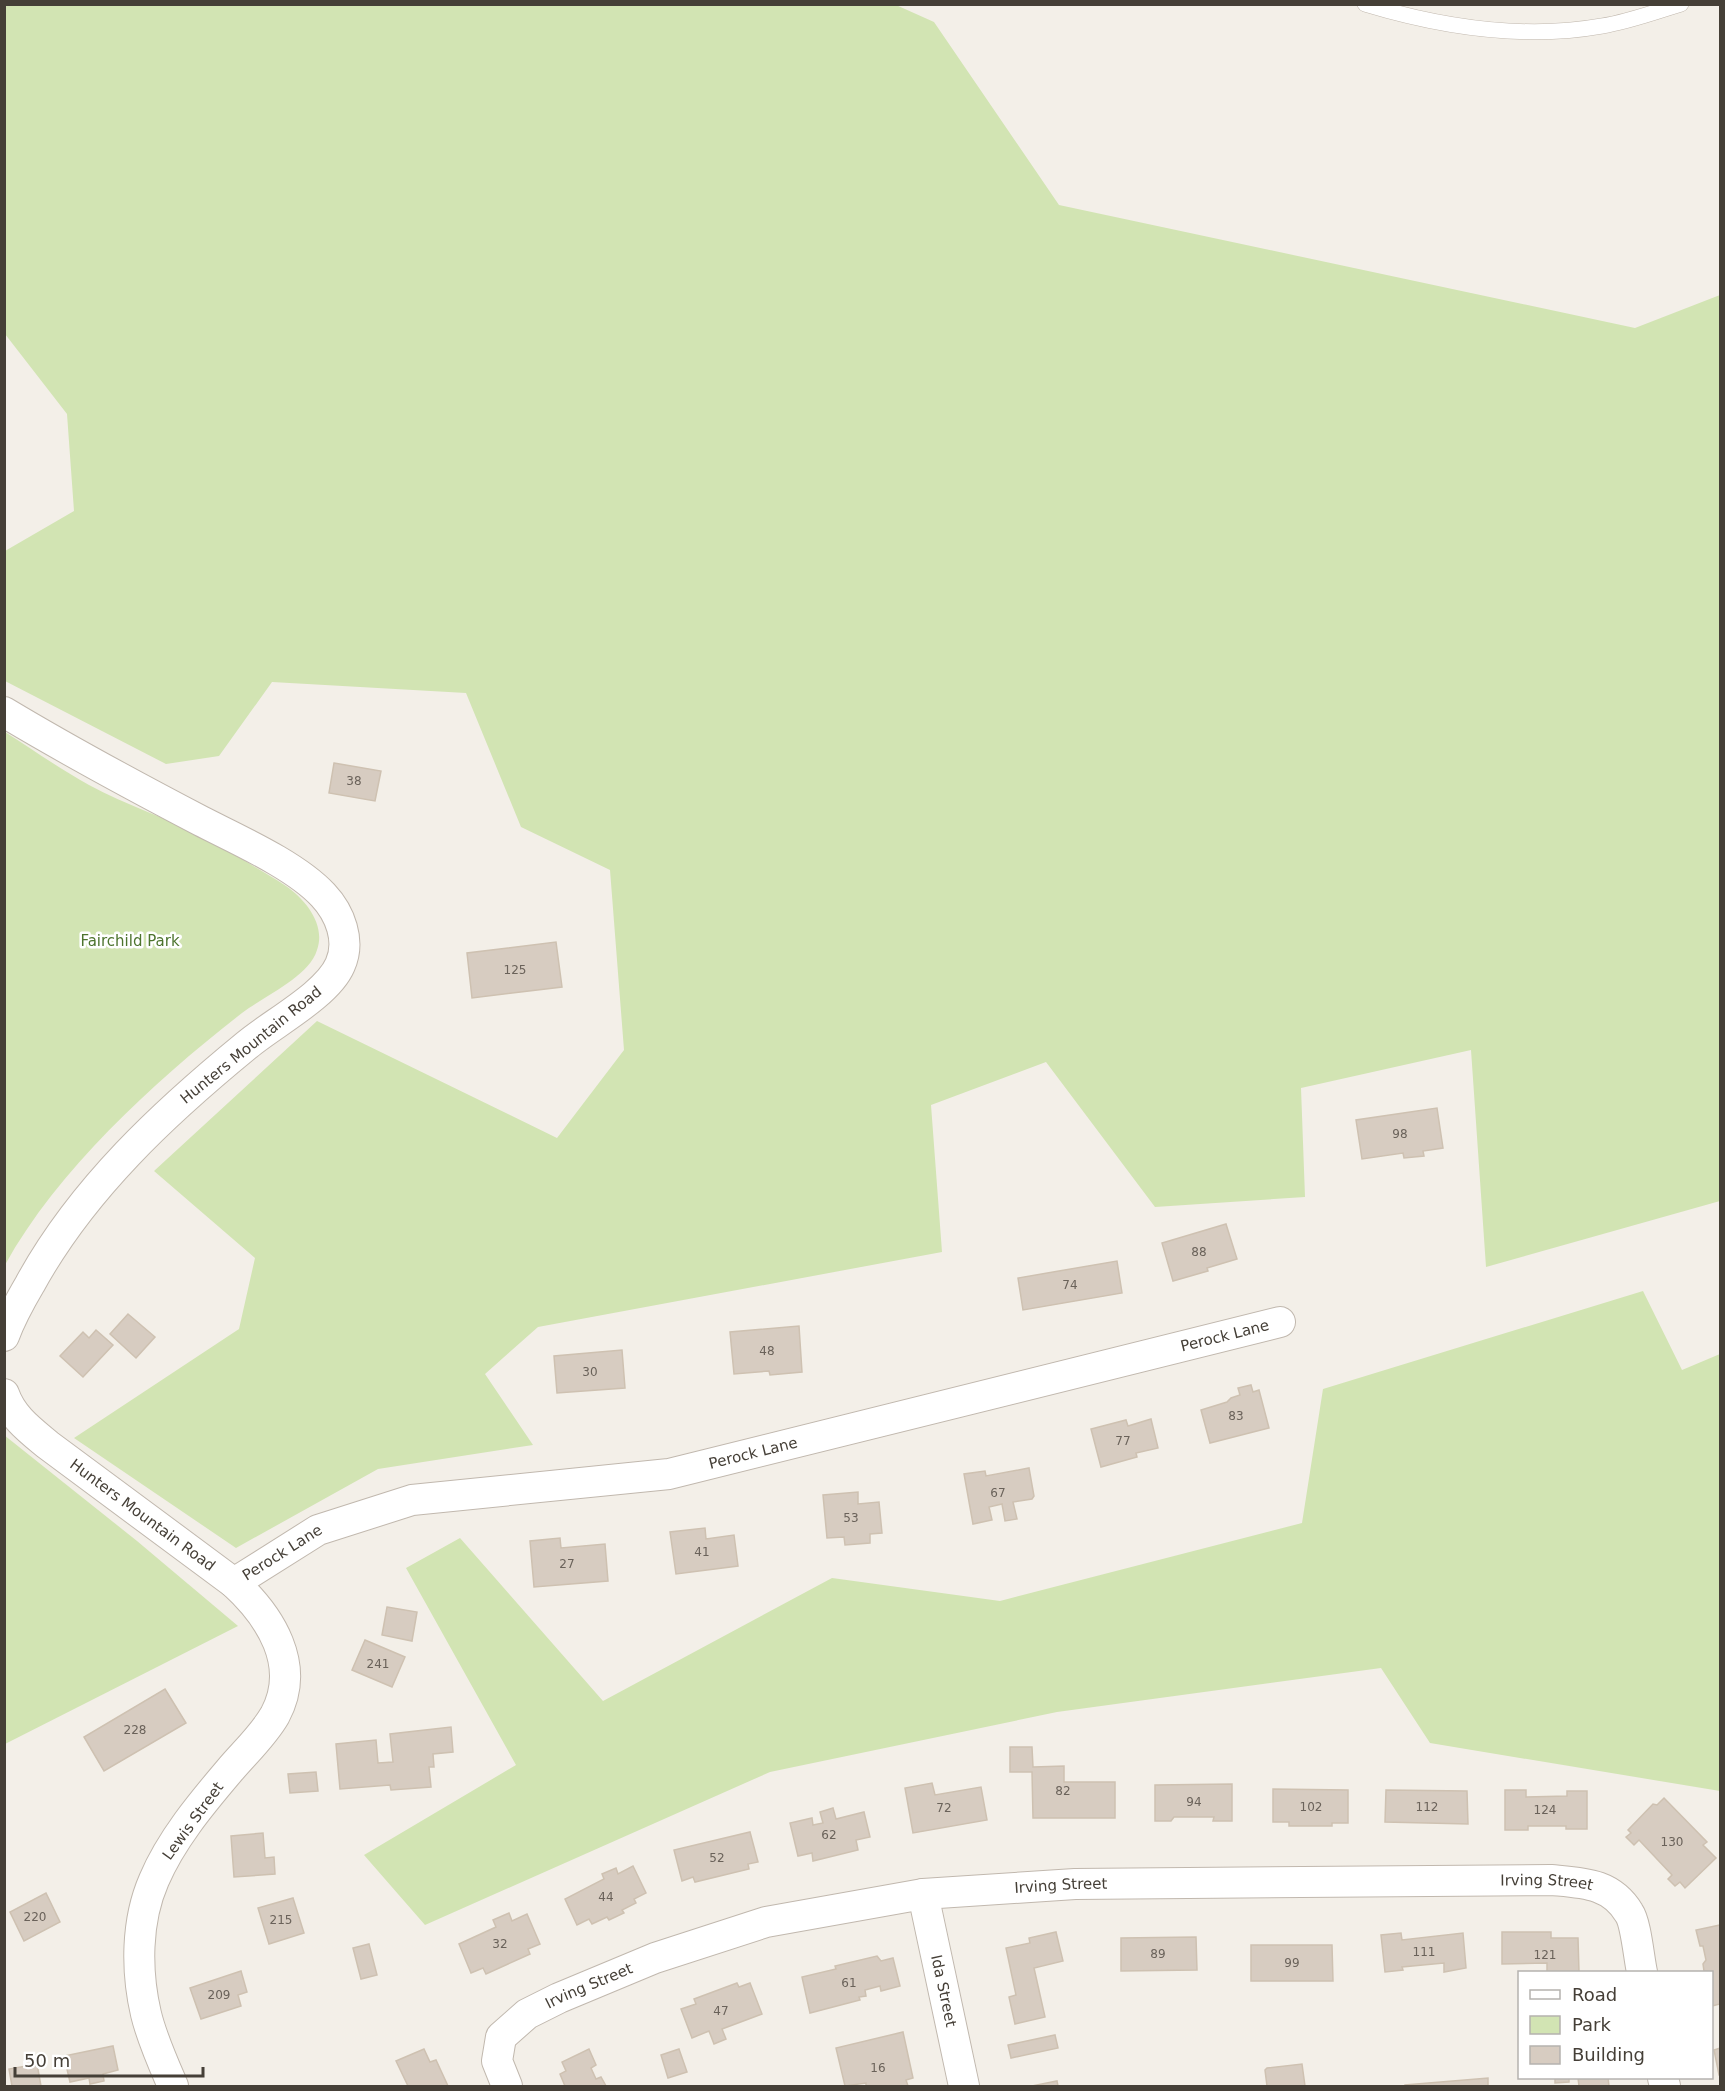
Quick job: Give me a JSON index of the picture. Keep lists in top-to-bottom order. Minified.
{"streets":{"street":["Hunters Mountain Road","Perock Lane","Lewis Street","Irving Street","Ida Street"]},"crossings":[["Hunters Mountain Road","Perock Lane"],["Hunters Mountain Road","Lewis Street"],["Perock Lane","Lewis Street"],["Irving Street","Ida Street"]],"parks":["Fairchild Park"],"house_numbers":["38","125","98","88","74","48","30","83","77","67","53","41","27","241","228","82","94","102","112","72","124","62","130","52","44","220","215","32","111","89","121","99","61","209","47","16"],"legend":["Road","Park","Building"],"scale_bar":"50 m"}
